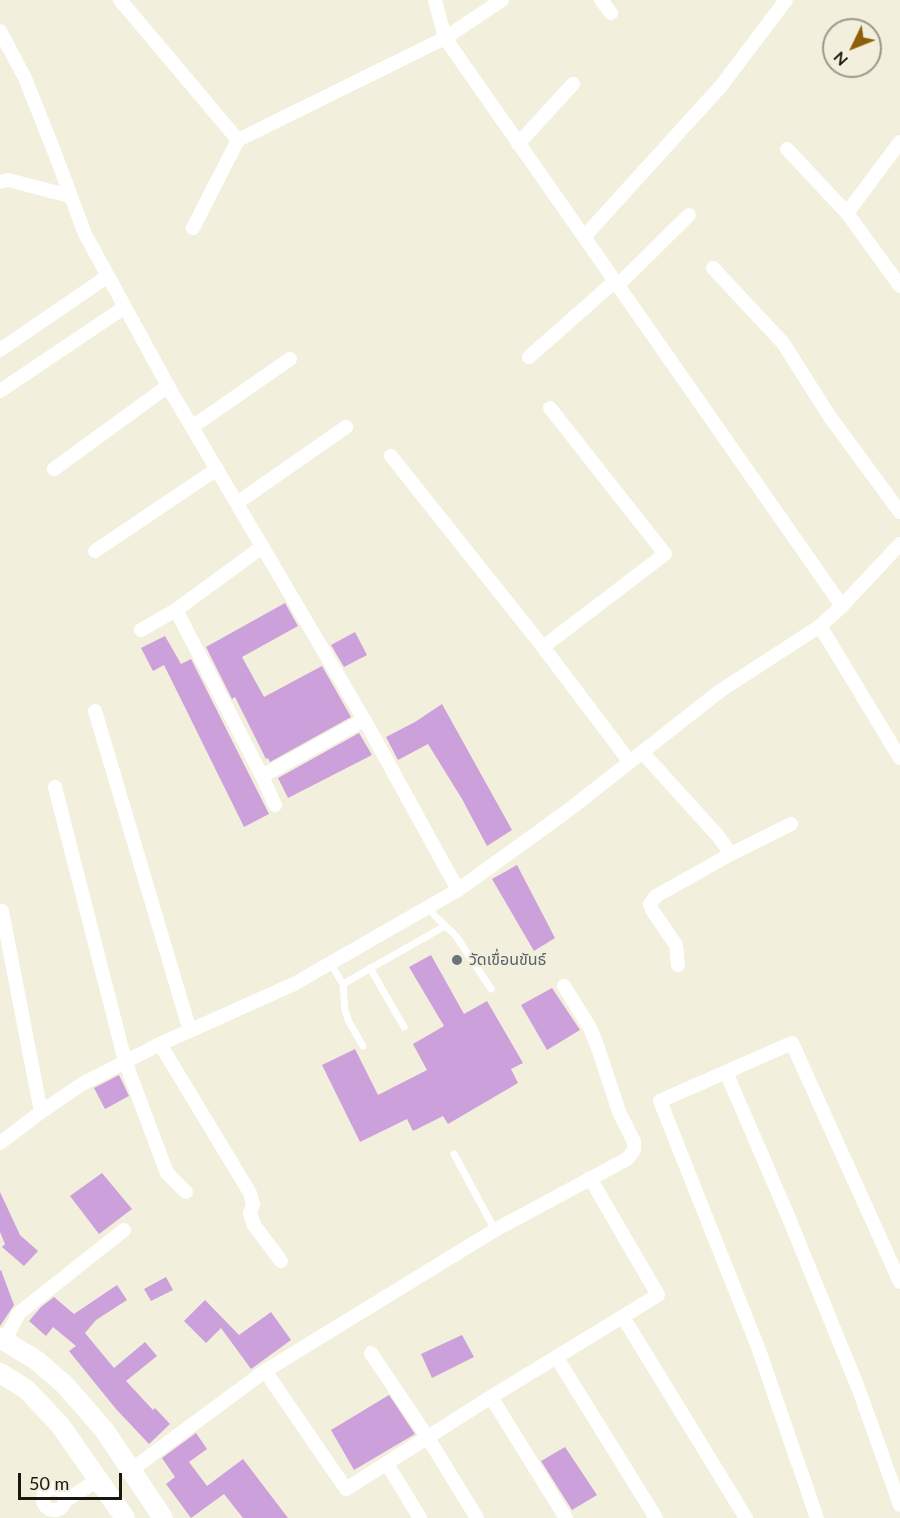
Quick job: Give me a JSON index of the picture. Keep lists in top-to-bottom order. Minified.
{"places":["วัดเขื่อนขันธ์"],"scale_bar":"50 m","north":"bottom left"}
